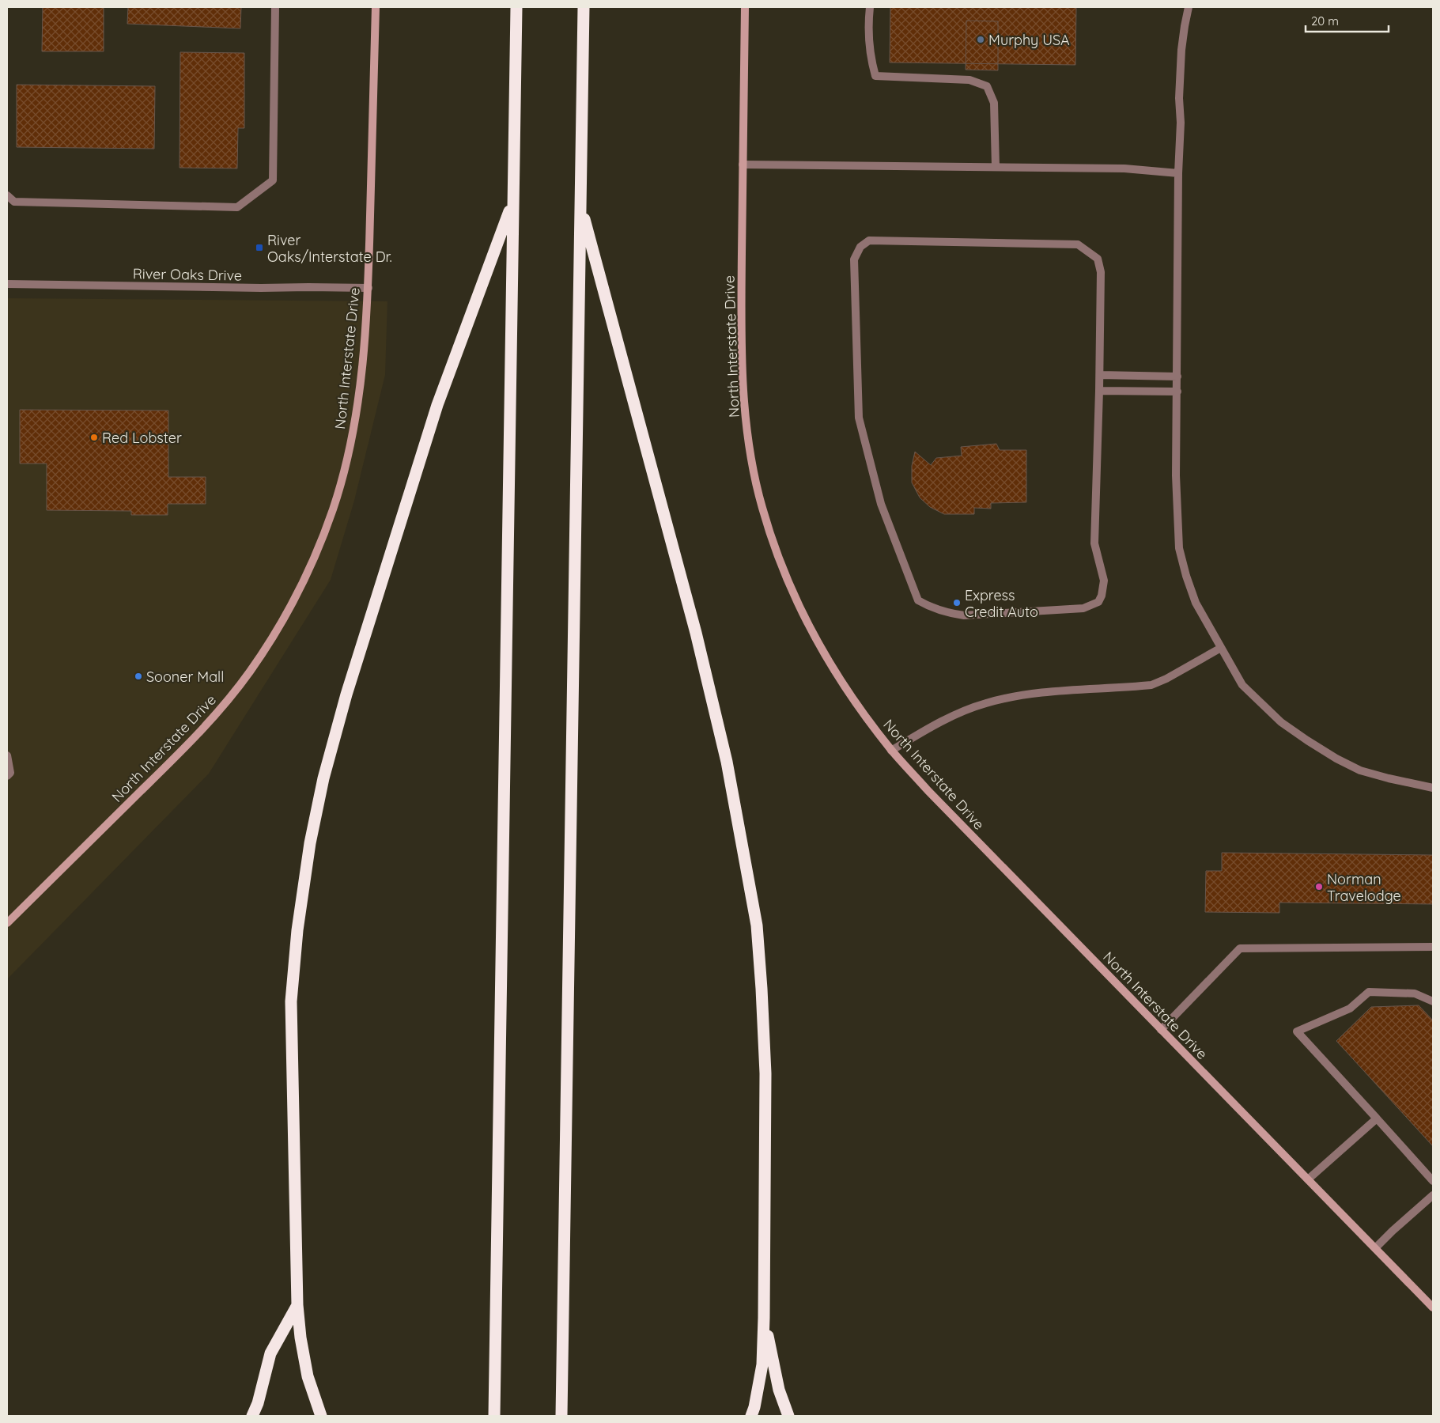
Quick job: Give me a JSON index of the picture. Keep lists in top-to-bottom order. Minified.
{"streets":{"main road":["North Interstate Drive"],"street":["River Oaks Drive"]},"crossings":[["River Oaks Drive","North Interstate Drive"]],"places":{"other":["Murphy USA","Red Lobster","Express Credit Auto","Sooner Mall","Norman Travelodge"],"transit":["River Oaks/Interstate Dr."]},"scale_bar":"20 m"}
